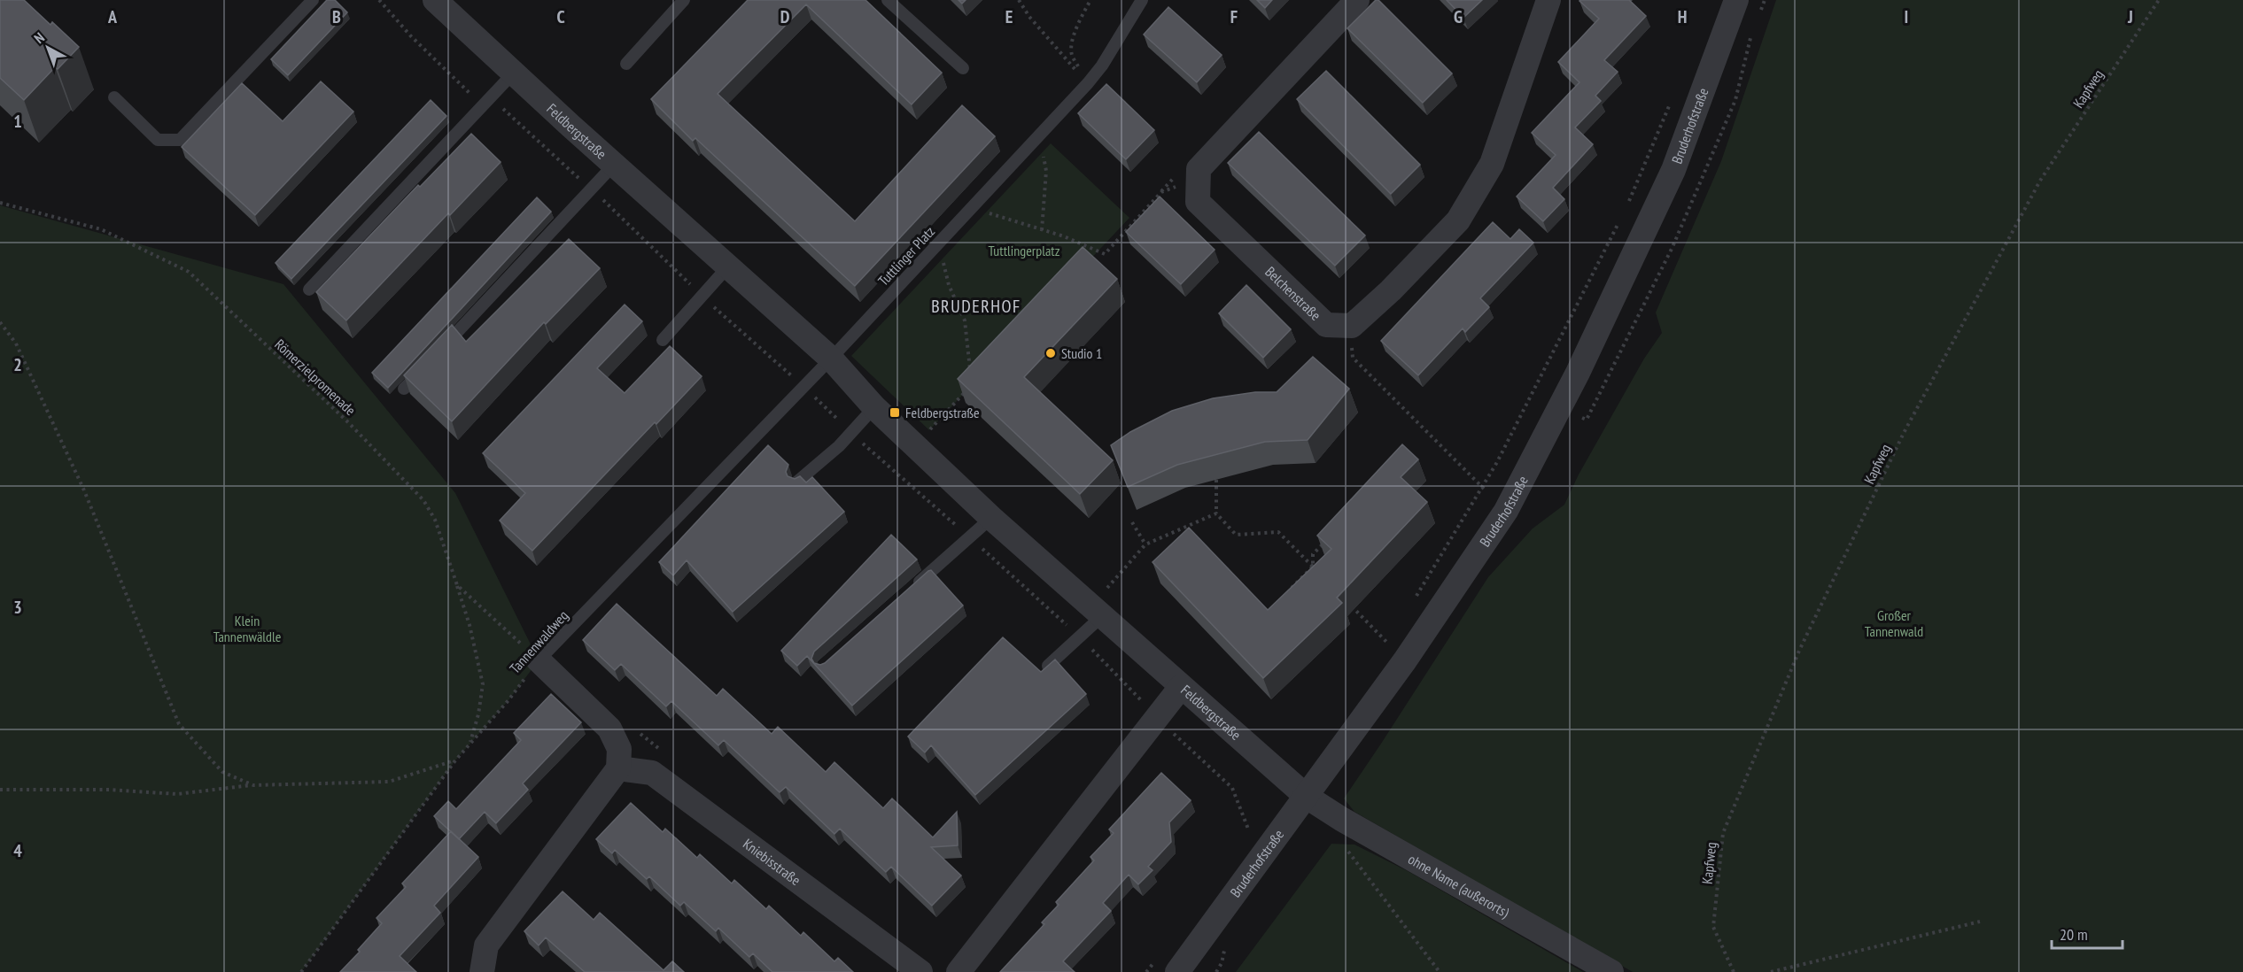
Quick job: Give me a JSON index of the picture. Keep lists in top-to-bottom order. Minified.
{"streets":{"street":["Bruderhofstraße","Feldbergstraße","Belchenstraße","Kniebisstraße","ohne Name (außerorts)"],"lane":["Tuttlinger Platz","Tannenwaldweg"],"path":["Kapfweg","Römerzielpromenade"]},"crossings":[["Bruderhofstraße","Feldbergstraße"],["Bruderhofstraße","ohne Name (außerorts)"],["Feldbergstraße","Tuttlinger Platz"],["Feldbergstraße","Tannenwaldweg"],["Feldbergstraße","ohne Name (außerorts)"],["Tuttlinger Platz","Tannenwaldweg"],["Römerzielpromenade","Tannenwaldweg"]],"districts":["BRUDERHOF"],"parks":["Tuttlingerplatz","Großer Tannenwald","Klein Tannenwäldle"],"places":{"other":["Studio 1"],"transit":["Feldbergstraße"]},"scale_bar":"20 m","north":"top left","grid":{"columns":["A","B","C","D","E","F","G","H","I","J"],"rows":["1","2","3","4"]}}
